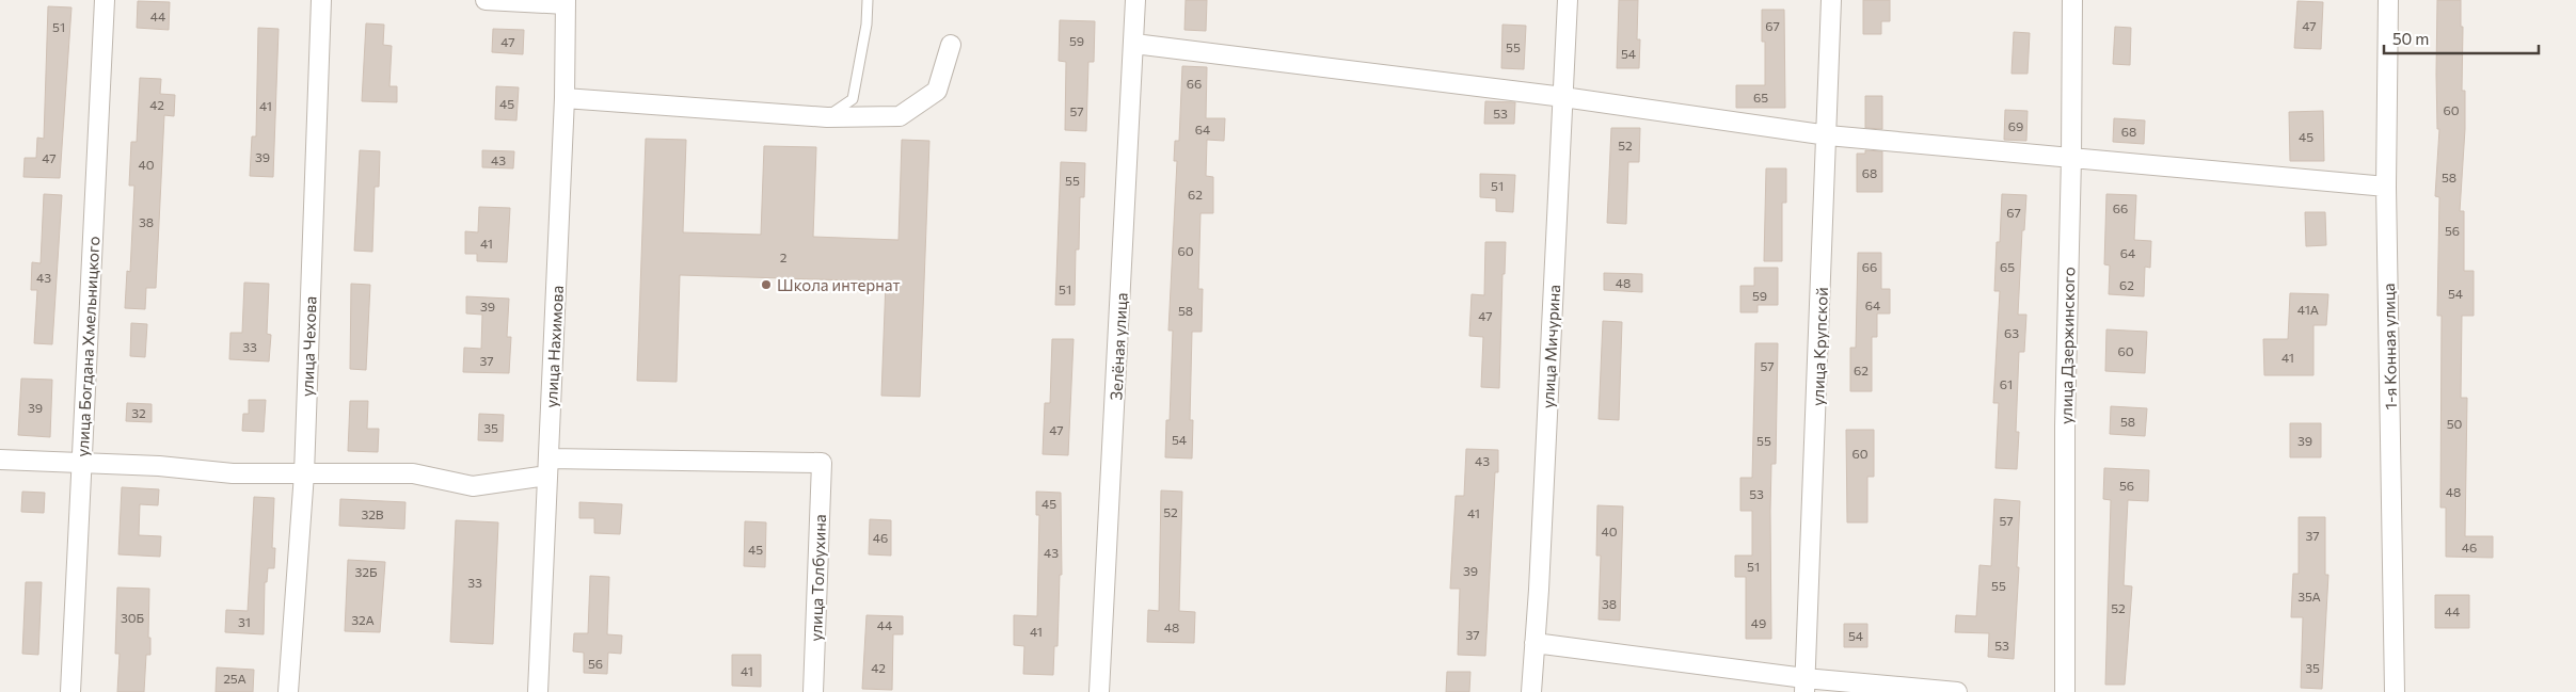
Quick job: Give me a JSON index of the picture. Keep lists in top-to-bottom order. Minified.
{"streets":{"street":["улица Дзержинского","улица Богдана Хмельницкого","улица Чехова","улица Нахимова","Зелёная улица","улица Мичурина","улица Крупской","1-я Конная улица","улица Толбухина"]},"crossings":[["улица Нахимова","улица Толбухина"]],"places":["Школа интернат"],"house_numbers":["44","67","47","51","59","47","55","54","66","65","45","42","41","60","57","53","69","64","68","45","52","39","47","43","40","68","58","55","51","62","66","67","38","56","41","60","64","2","66","65","43","48","62","51","54","59","64","39","41А","58","47","63","33","60","41","37","57","62","61","39","32","58","50","35","47","54","55","39","60","43","56","48","53","45","52","41","32В","57","40","37","46","46","45","43","51","39","32Б","33","55","35А","38","52","44","30Б","32А","31","49","44","48","41","37","54","53","56","42","35","41","25А"],"scale_bar":"50 m"}
